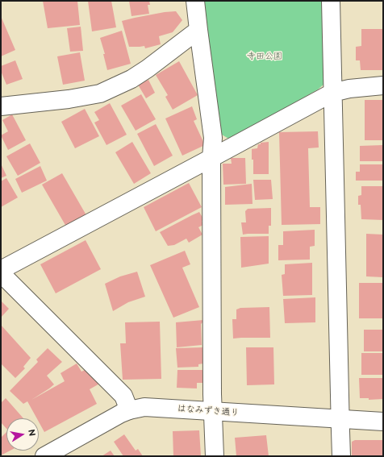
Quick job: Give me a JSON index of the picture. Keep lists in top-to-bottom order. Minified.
{"streets":{"street":["はなみずき通り"]},"parks":["寺田公園"],"north":"right"}
